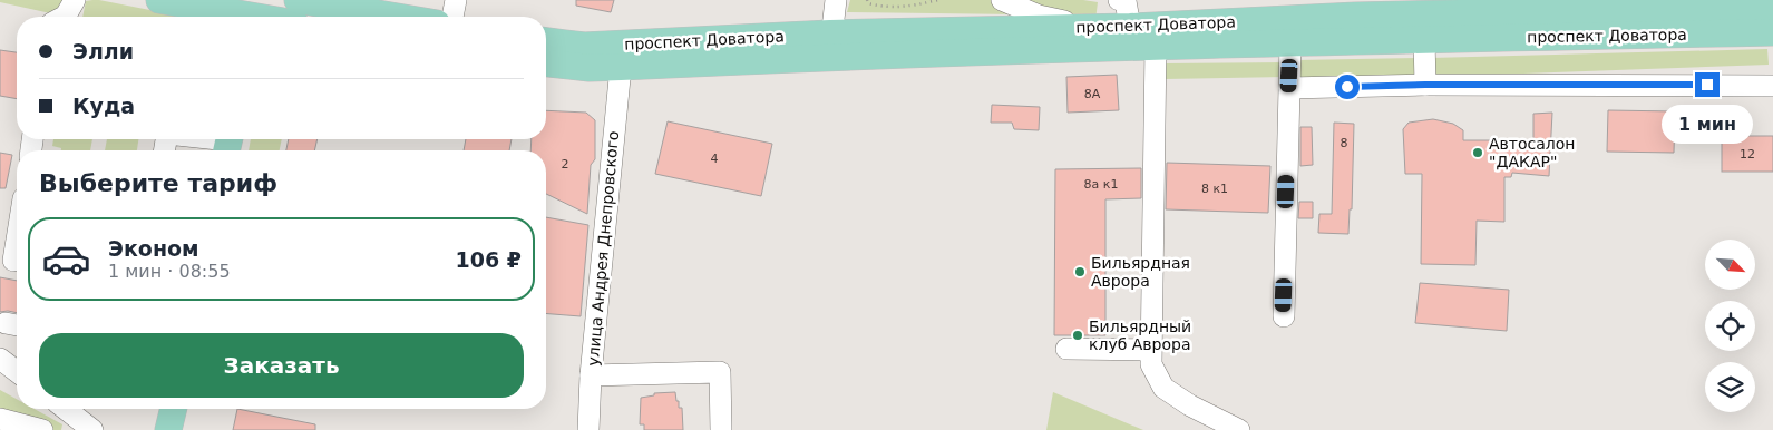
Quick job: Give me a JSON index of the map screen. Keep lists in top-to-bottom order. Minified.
{"streets":{"main road":["проспект Доватора"],"street":["улица Андрея Днепровского"]},"crossings":[["проспект Доватора","улица Андрея Днепровского"]],"places":["Автосалон \"ДАКАР\"","Бильярдная Аврора","Бильярдный клуб Аврора"],"house_numbers":["8А","8","12","4","2","8а к1","8 к1"],"north":"bottom right","page":{"banner":["Элли","Куда"],"bubble":"1 мин","heading":"Выберите тариф","list":[{"name":"Эконом","note":"1 мин · 08:55","value":"106 ₽"}],"buttons":"Заказать"}}
